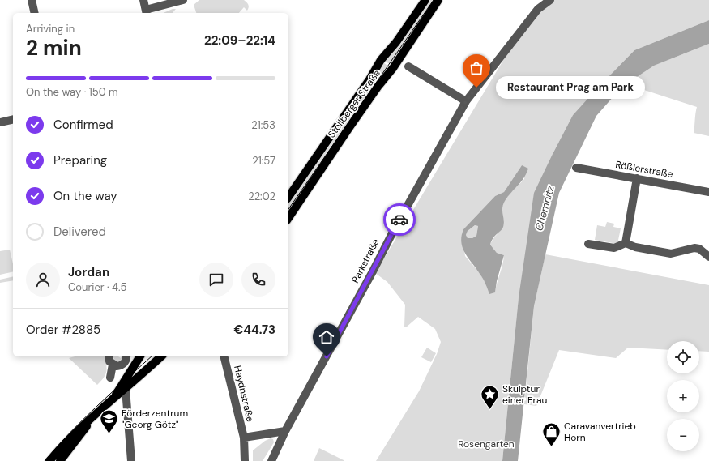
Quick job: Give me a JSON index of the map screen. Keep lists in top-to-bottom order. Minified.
{"streets":{"main road":["Stollberger Straße"],"street":["Rößlerstraße","Parkstraße","Haydnstraße"]},"water":["Chemnitz"],"parks":["Rosengarten"],"places":{"other":["Restaurant Prag am Park"],"place":["Skulptur einer Frau"],"school or university":["Förderzentrum \"Georg Götz\""],"shop":["Caravanvertrieb Horn"]},"page":{"heading":["2 min","Arriving in","22:09–22:14"],"panel":["Jordan","Courier · 4.5","Order #2885","€44.73"],"bar":"On the way · 150 m","bubble":"Restaurant Prag am Park","list":[["Confirmed","21:53"],["Preparing","21:57"],["On the way","22:02"],"Delivered"],"map_buttons":["+","−"]}}
